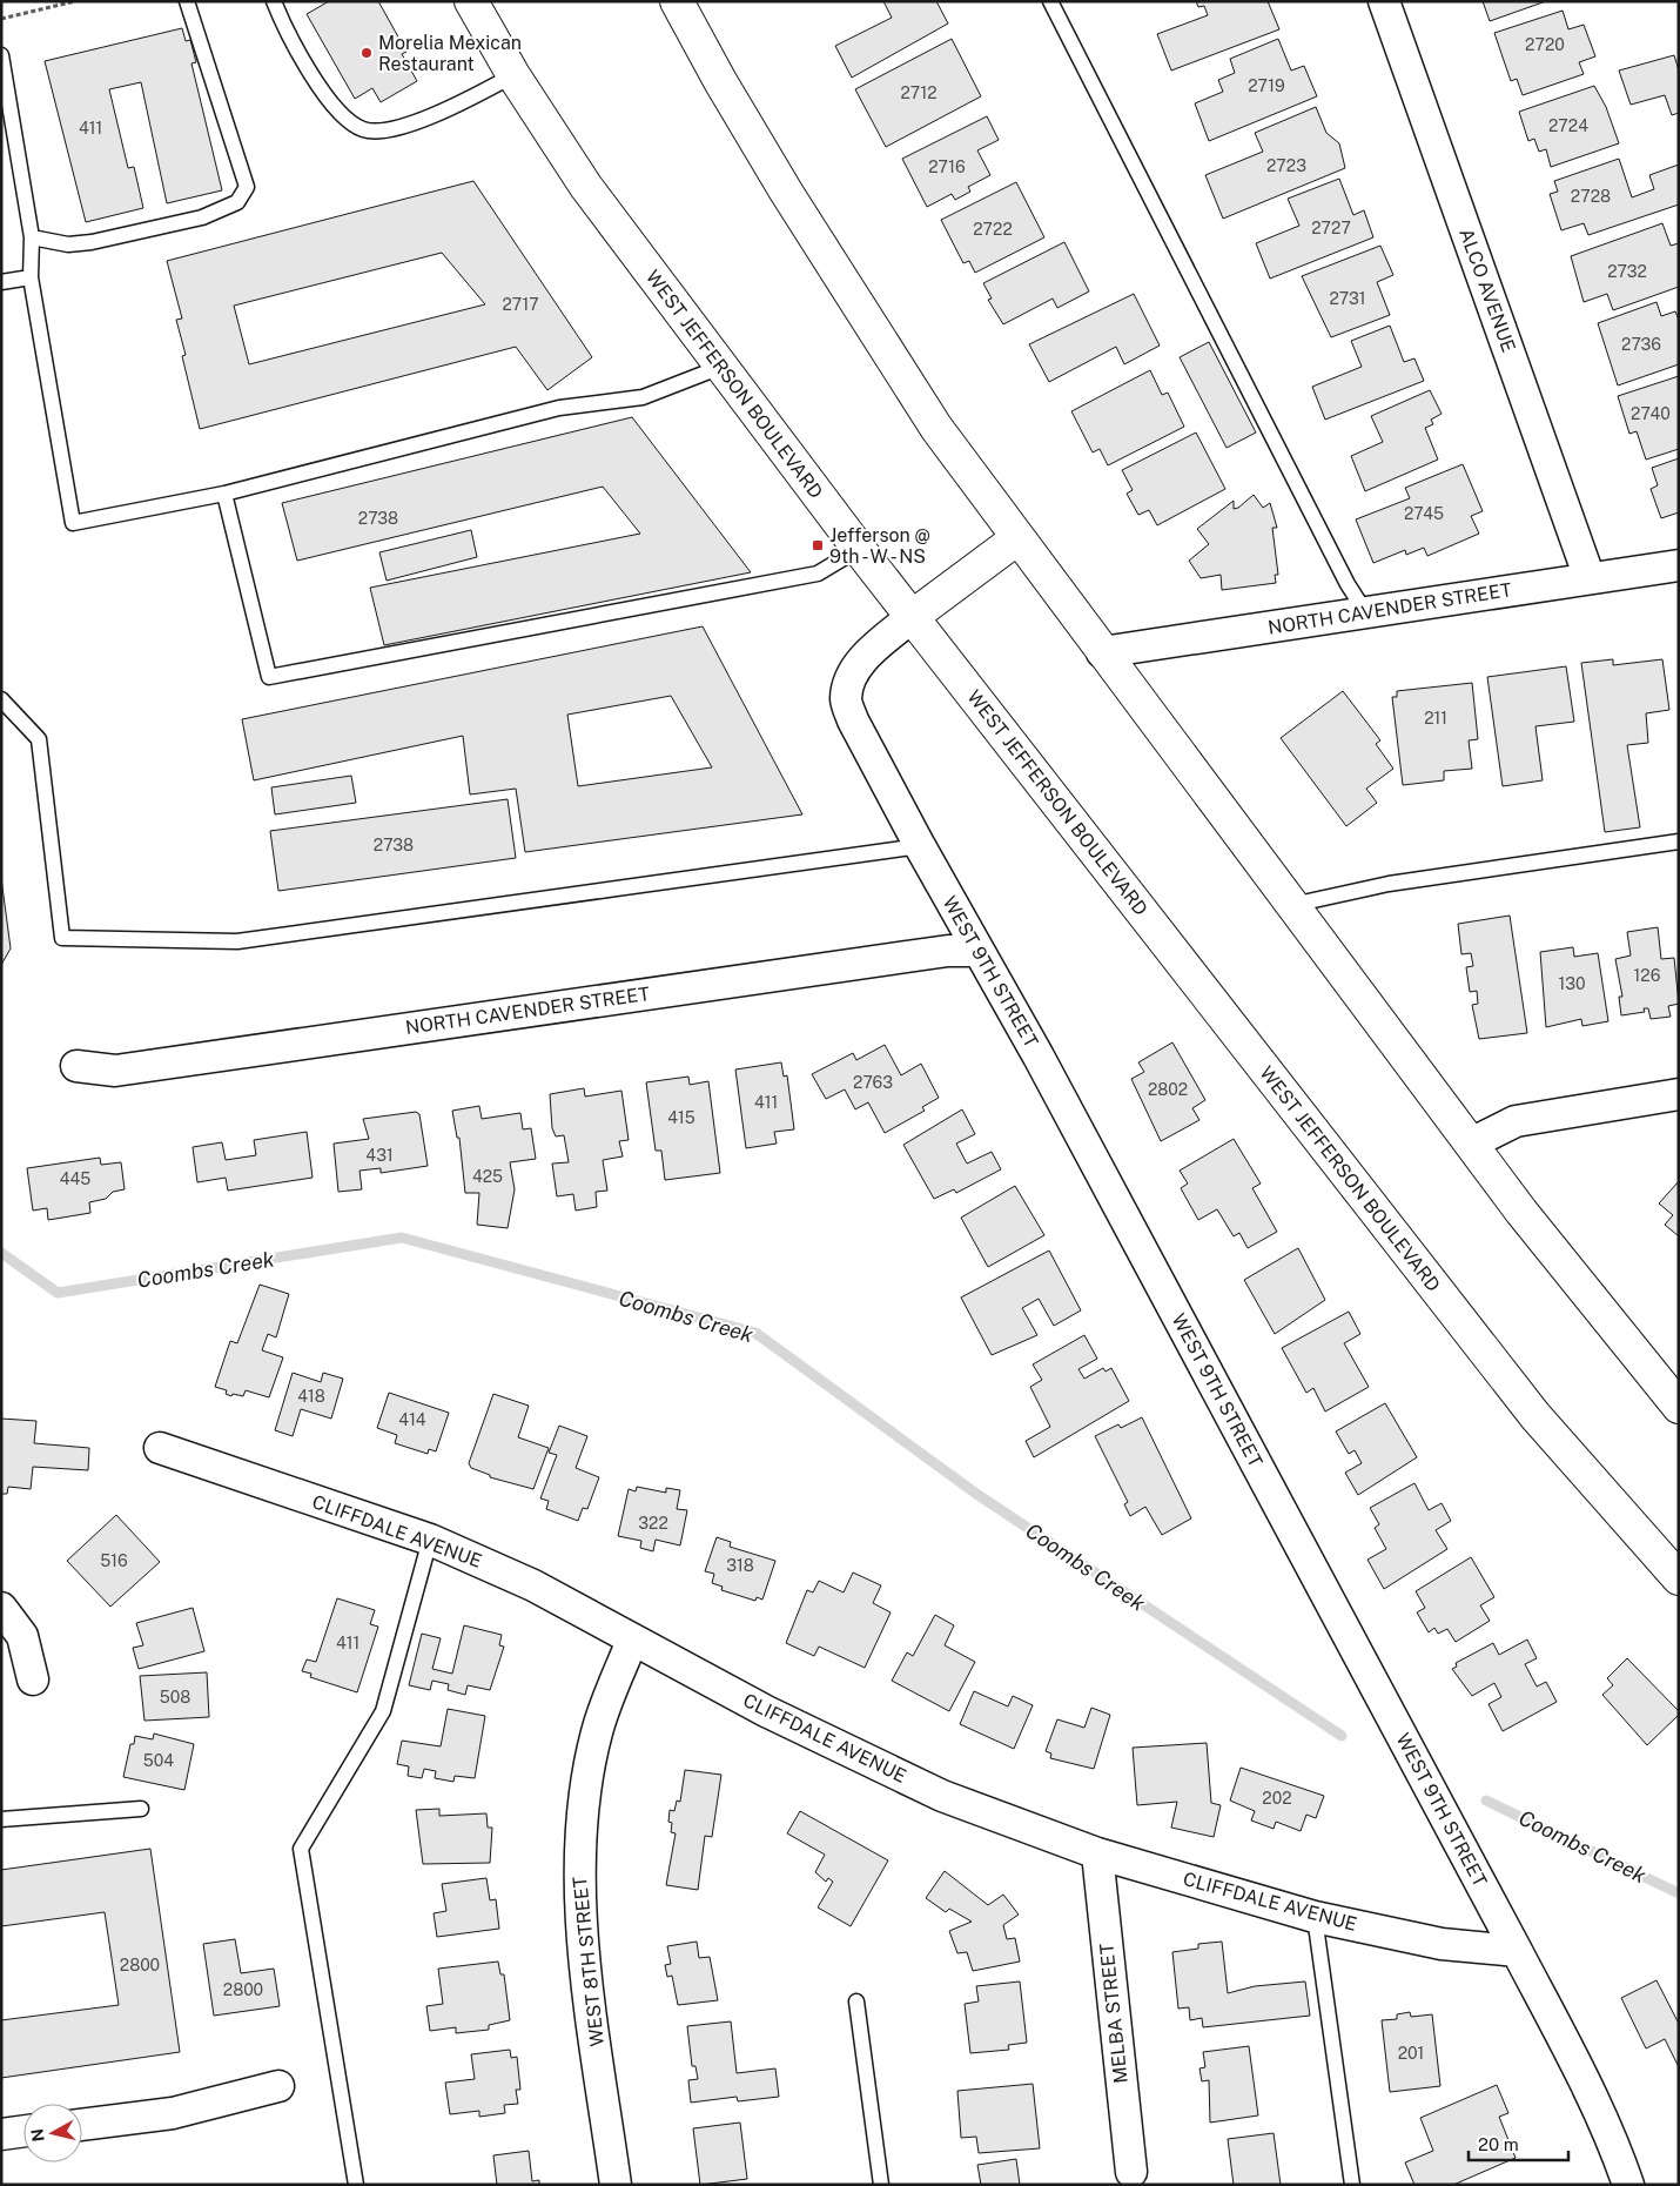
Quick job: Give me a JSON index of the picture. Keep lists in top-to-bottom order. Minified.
{"streets":{"main road":["WEST JEFFERSON BOULEVARD"],"street":["ALCO AVENUE","NORTH CAVENDER STREET","WEST 9TH STREET","CLIFFDALE AVENUE","WEST 8TH STREET","MELBA STREET"]},"crossings":[["ALCO AVENUE","NORTH CAVENDER STREET"],["WEST JEFFERSON BOULEVARD","WEST 9TH STREET"],["NORTH CAVENDER STREET","WEST 9TH STREET"],["WEST 9TH STREET","CLIFFDALE AVENUE"],["CLIFFDALE AVENUE","WEST 8TH STREET"],["CLIFFDALE AVENUE","MELBA STREET"]],"water":["Coombs Creek"],"places":{"other":["Morelia Mexican Restaurant"],"transit":["Jefferson @ 9th - W - NS"]},"house_numbers":["2720","2719","2712","2724","411","2723","2716","2728","2727","2722","2732","2731","2717","2736","2740","2745","2738","211","2738","126","130","2763","2802","411","415","431","425","445","418","414","322","516","318","411","508","504","202","2800","2800","201"],"scale_bar":"20 m","north":"left"}
